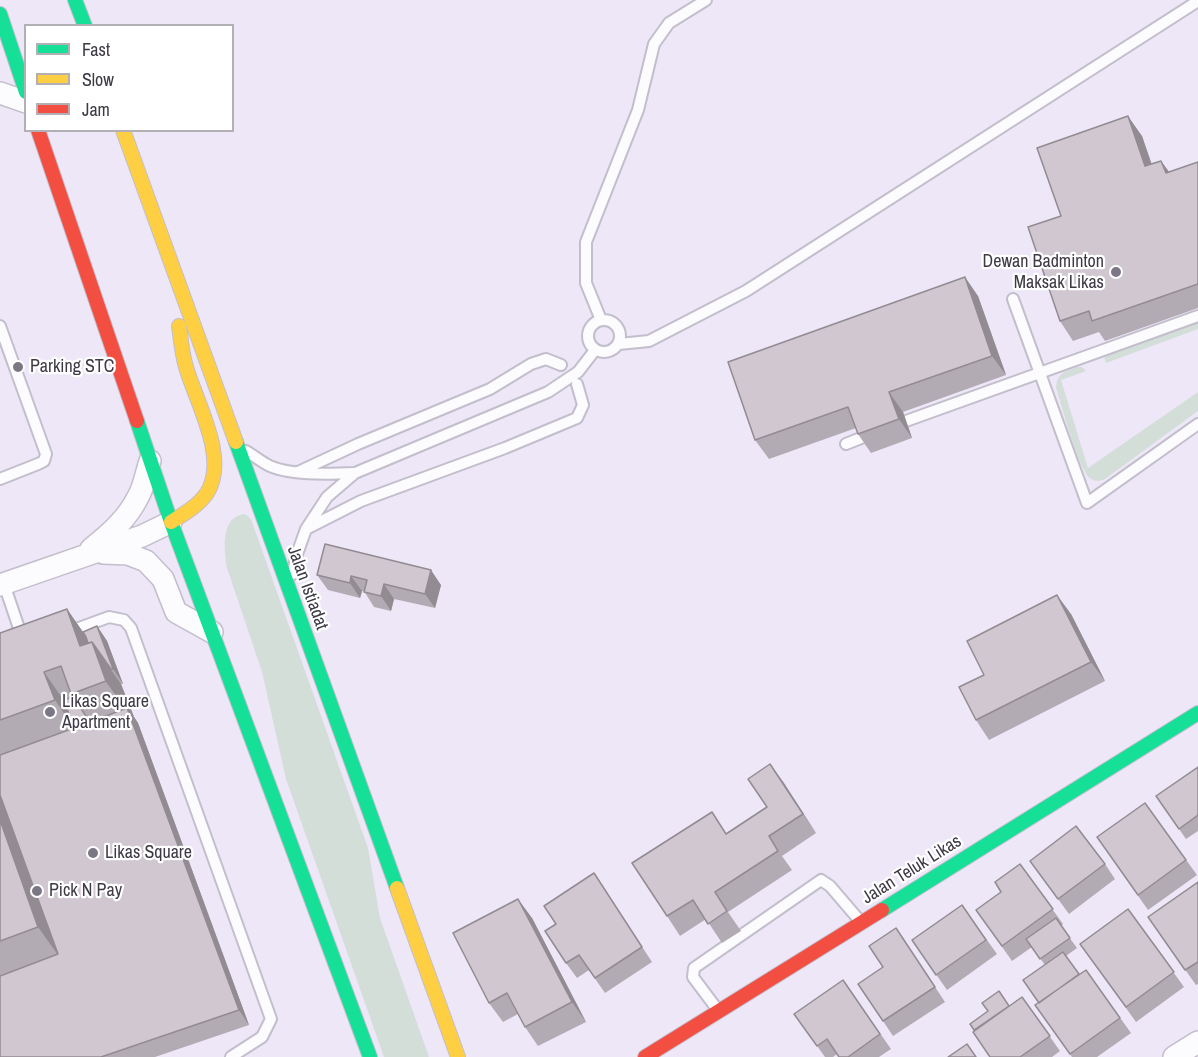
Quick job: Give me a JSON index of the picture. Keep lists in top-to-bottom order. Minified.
{"streets":{"main road":["Jalan Istiadat","Jalan Teluk Likas"]},"places":["Dewan Badminton Maksak Likas","Parking STC","Likas Square Apartment","Likas Square","Pick N Pay"],"legend":["Fast","Slow","Jam"]}
